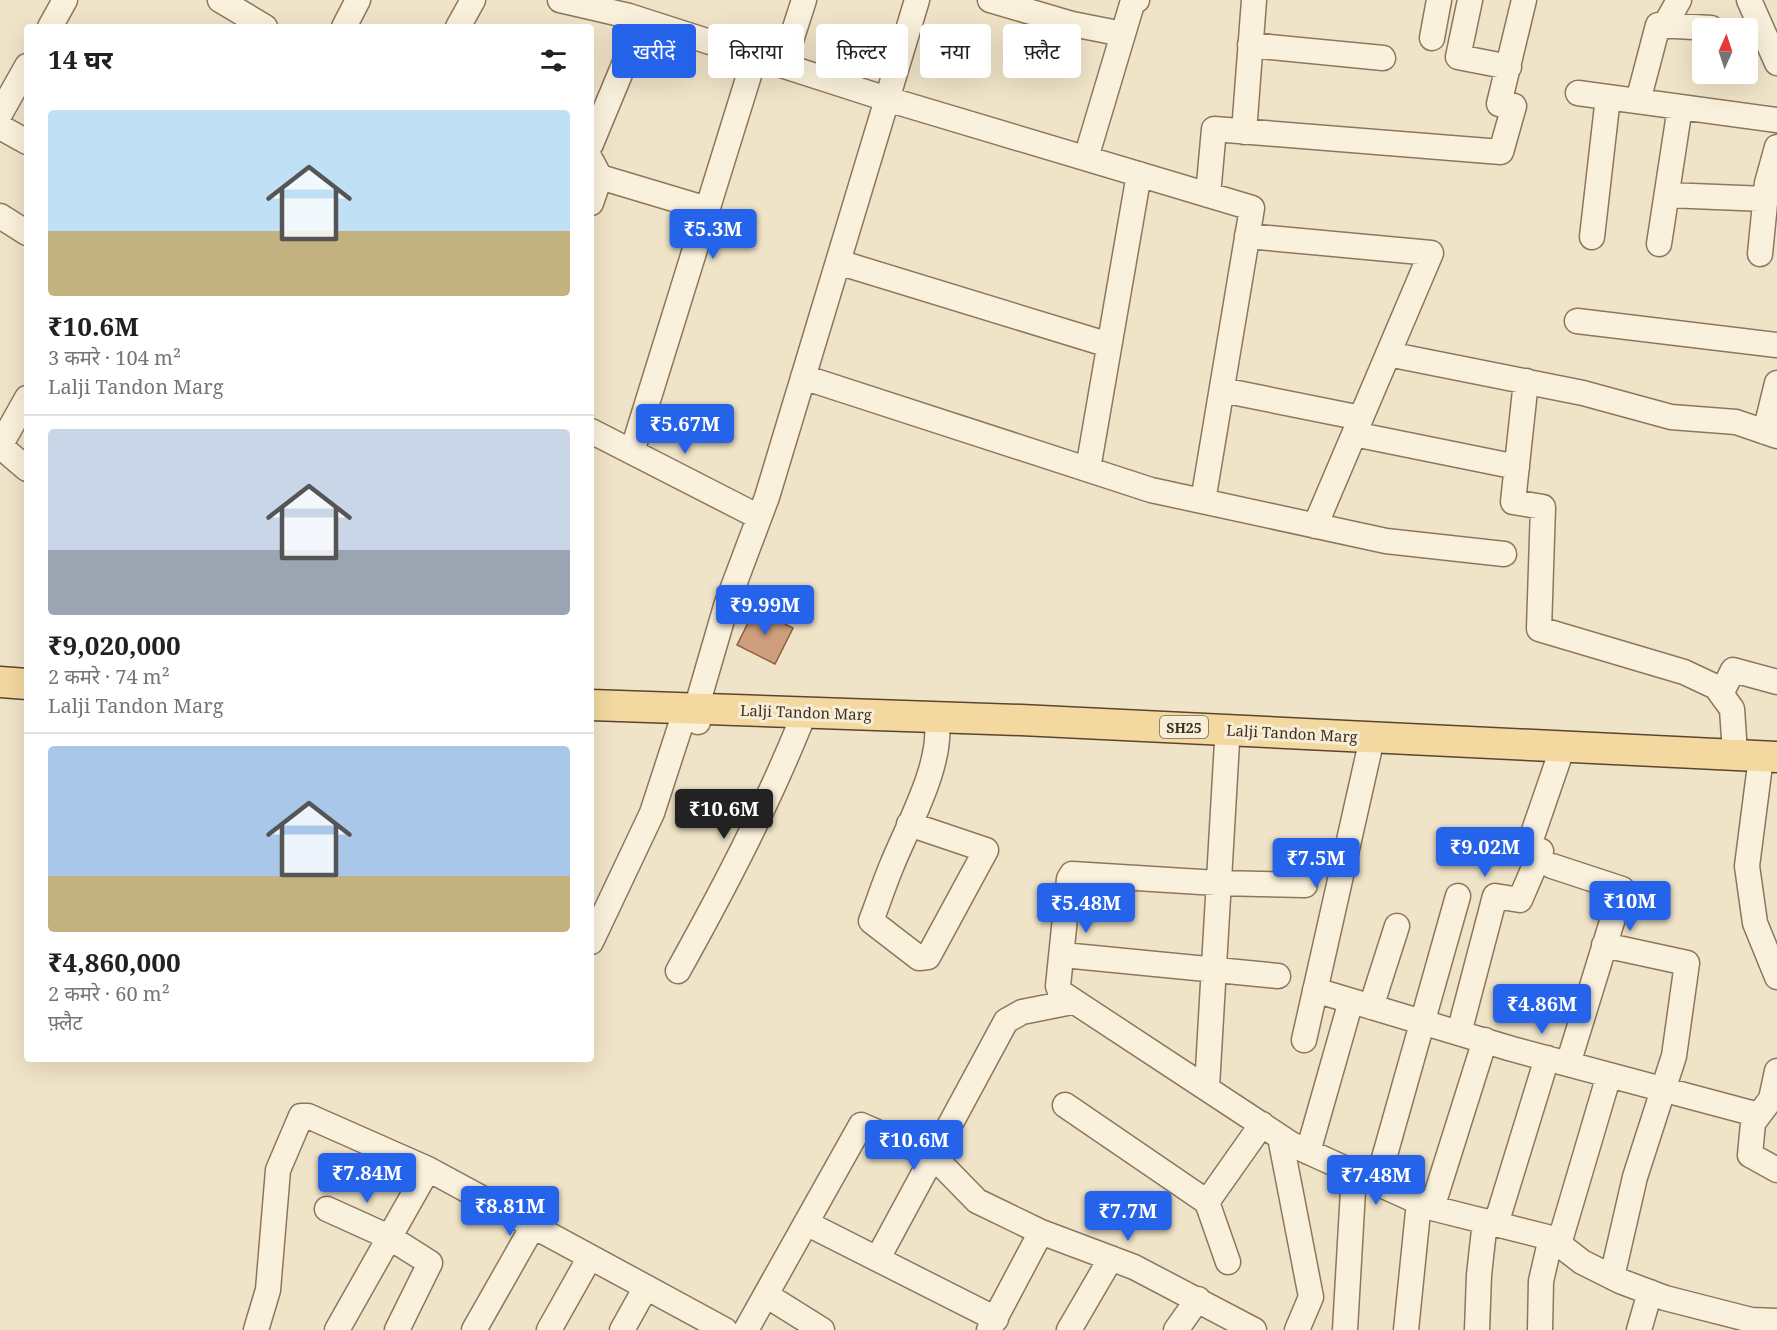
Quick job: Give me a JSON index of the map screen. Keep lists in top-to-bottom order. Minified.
{"streets":{"main road":["Lalji Tandon Marg","SH25"]},"north":"top","page":{"chip":["खरीदें","किराया","फ़िल्टर","नया","फ़्लैट"],"heading":"14 घर","list":[{"name":"₹10.6M","note":"3 कमरे · 104 m² · Lalji Tandon Marg"},{"name":"₹9,020,000","note":"2 कमरे · 74 m² · Lalji Tandon Marg"},{"name":"₹4,860,000","note":"2 कमरे · 60 m² · फ़्लैट"}],"price":["₹5.3M","₹5.67M","₹9.99M","₹10.6M","₹9.02M","₹7.5M","₹10M","₹5.48M","₹4.86M","₹10.6M","₹7.84M","₹7.48M","₹8.81M","₹7.7M"]}}
